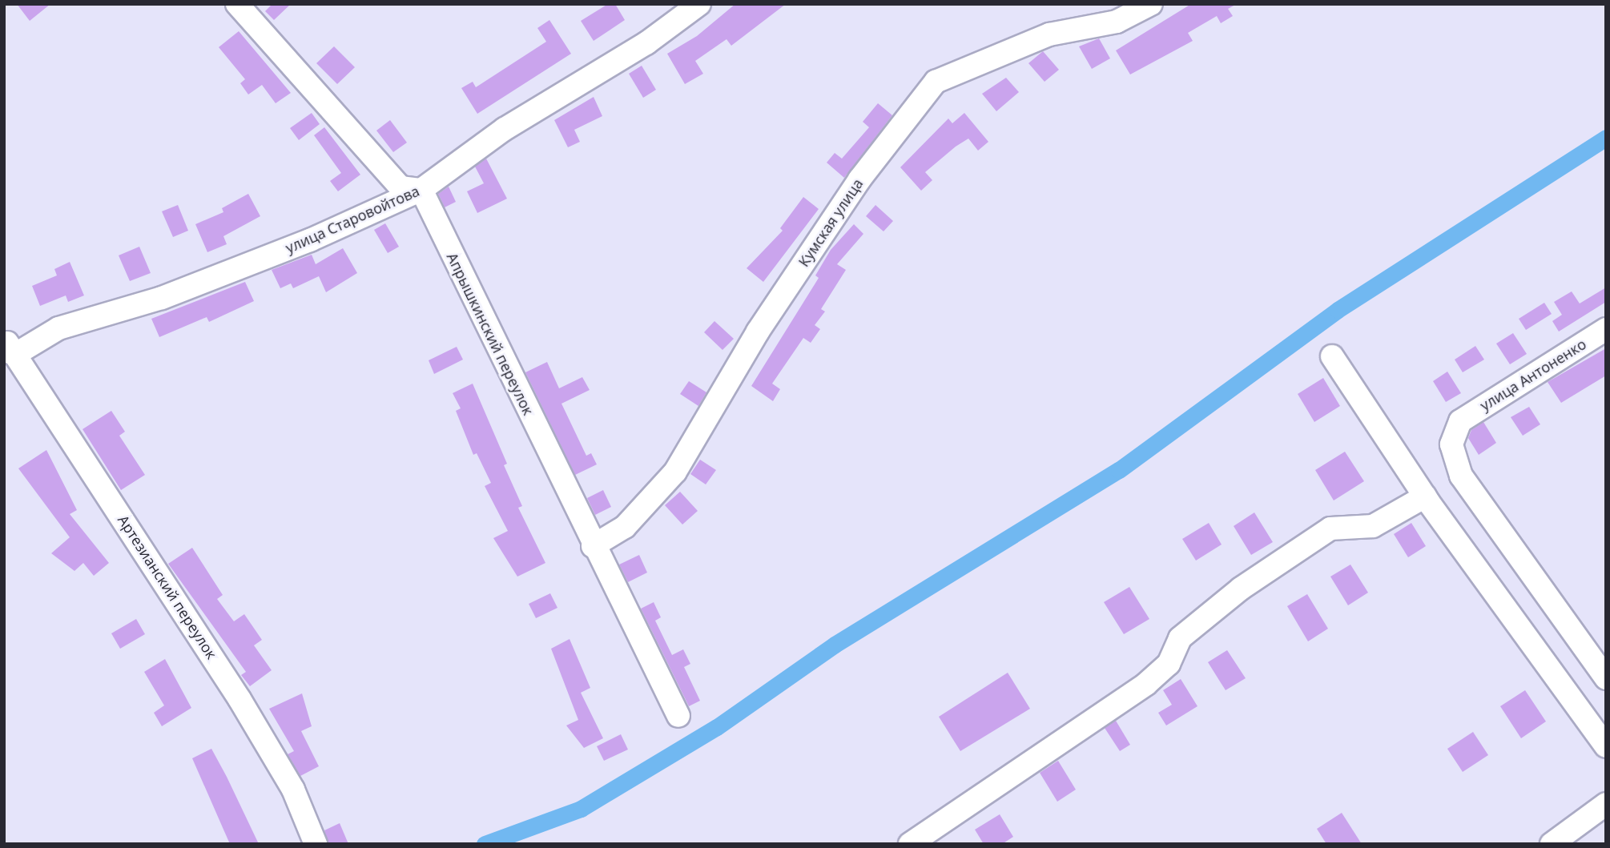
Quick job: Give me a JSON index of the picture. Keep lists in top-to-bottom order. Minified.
{"streets":{"street":["улица Старовойтова","Кумская улица","Апрышкинский переулок","улица Антоненко","Артезианский переулок"]},"crossings":[["улица Старовойтова","Апрышкинский переулок"],["улица Старовойтова","Артезианский переулок"],["Кумская улица","Апрышкинский переулок"]]}
